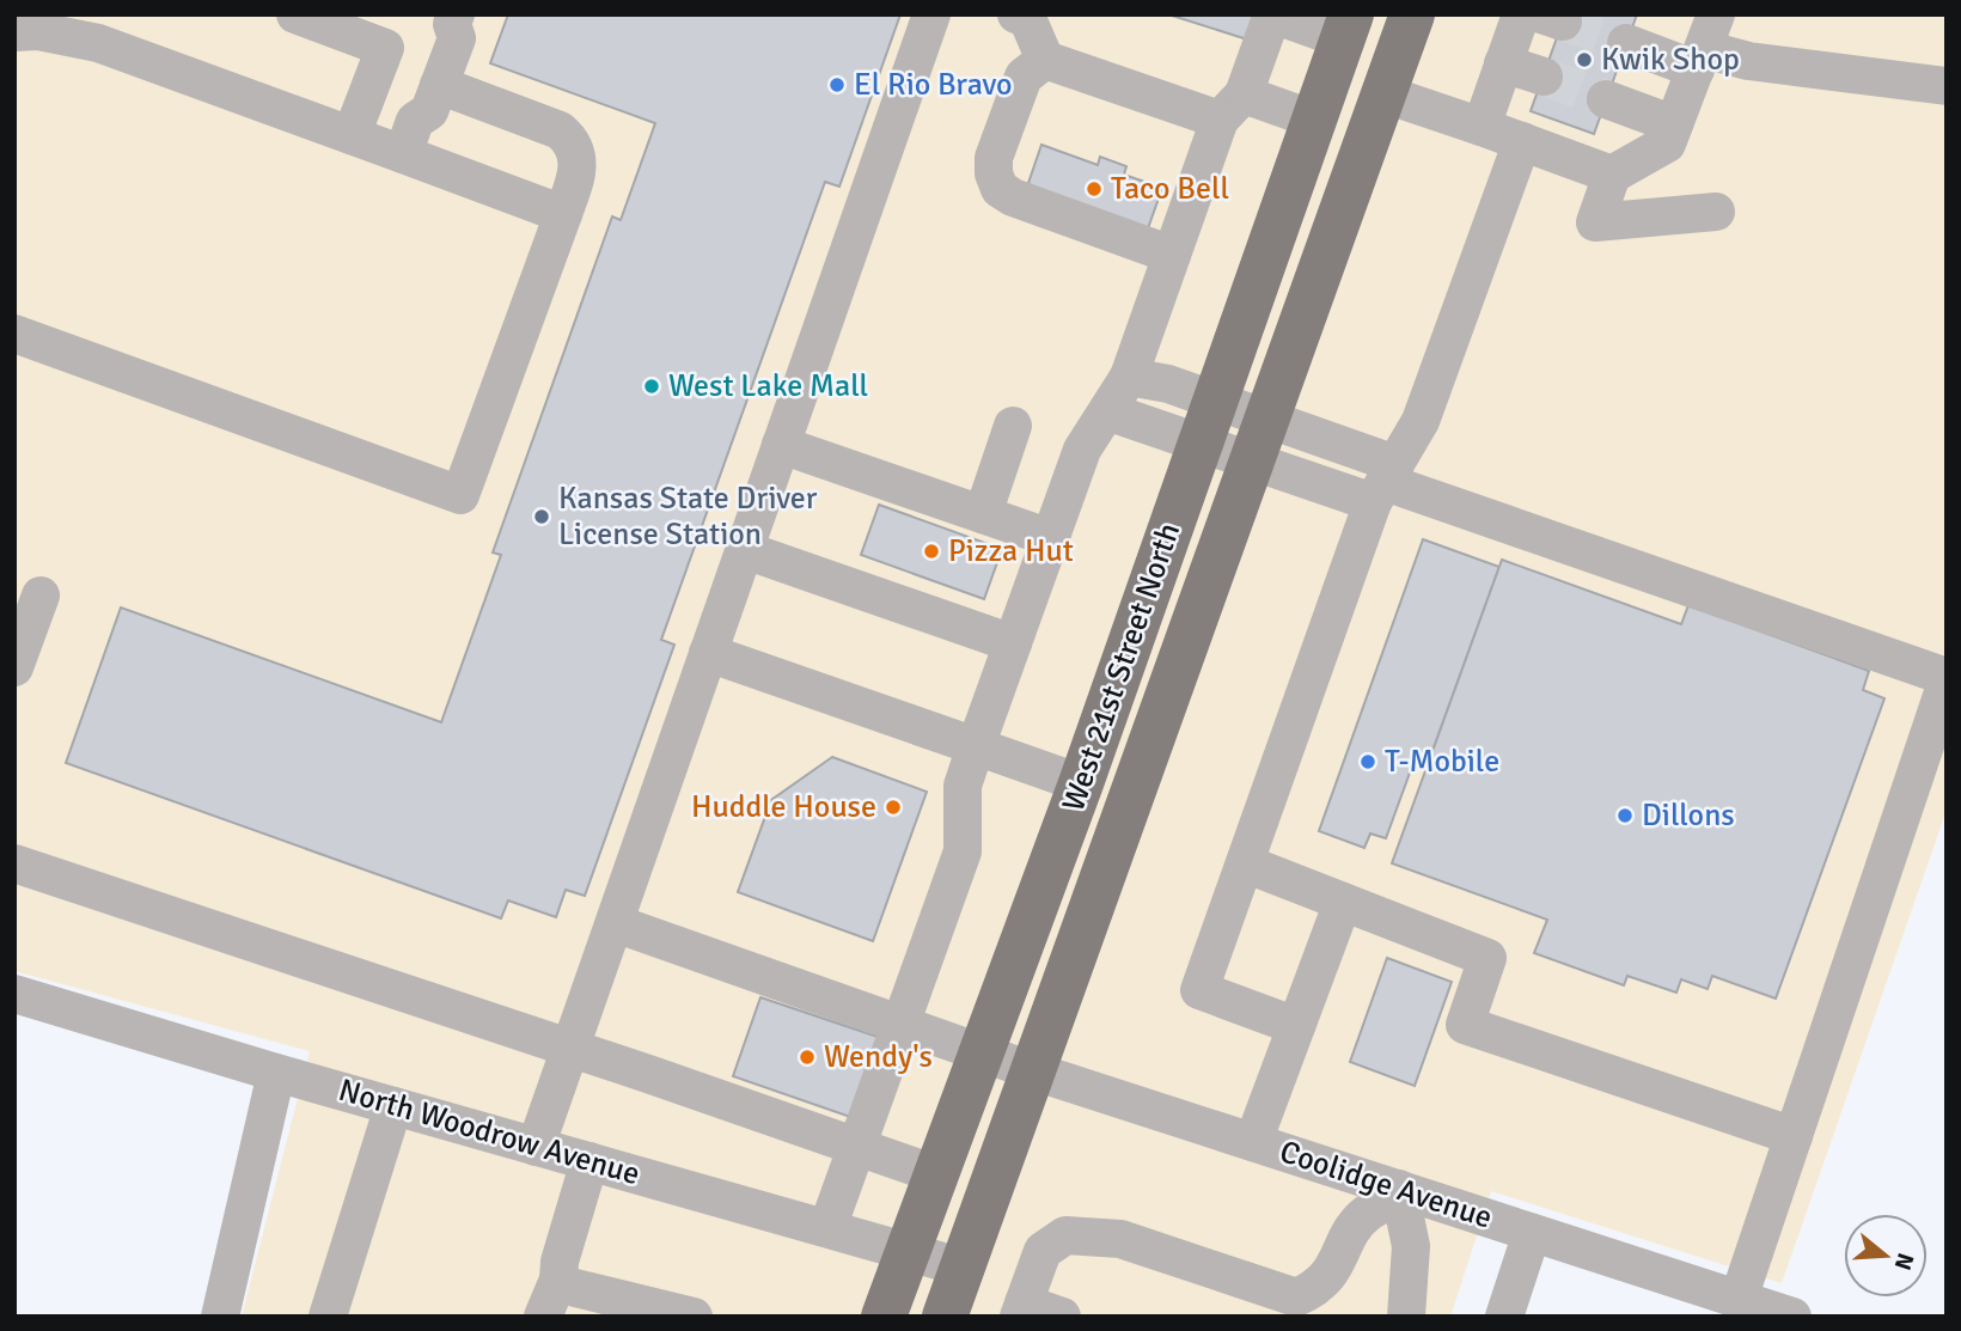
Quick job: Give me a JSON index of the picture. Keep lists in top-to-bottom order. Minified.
{"streets":{"main road":["West 21st Street North"],"street":["North Woodrow Avenue","Coolidge Avenue"]},"crossings":[["West 21st Street North","North Woodrow Avenue"],["West 21st Street North","Coolidge Avenue"]],"places":["Kwik Shop","El Rio Bravo","Taco Bell","West Lake Mall","Kansas State Driver License Station","Pizza Hut","T-Mobile","Huddle House","Dillons","Wendy's"],"north":"right"}
